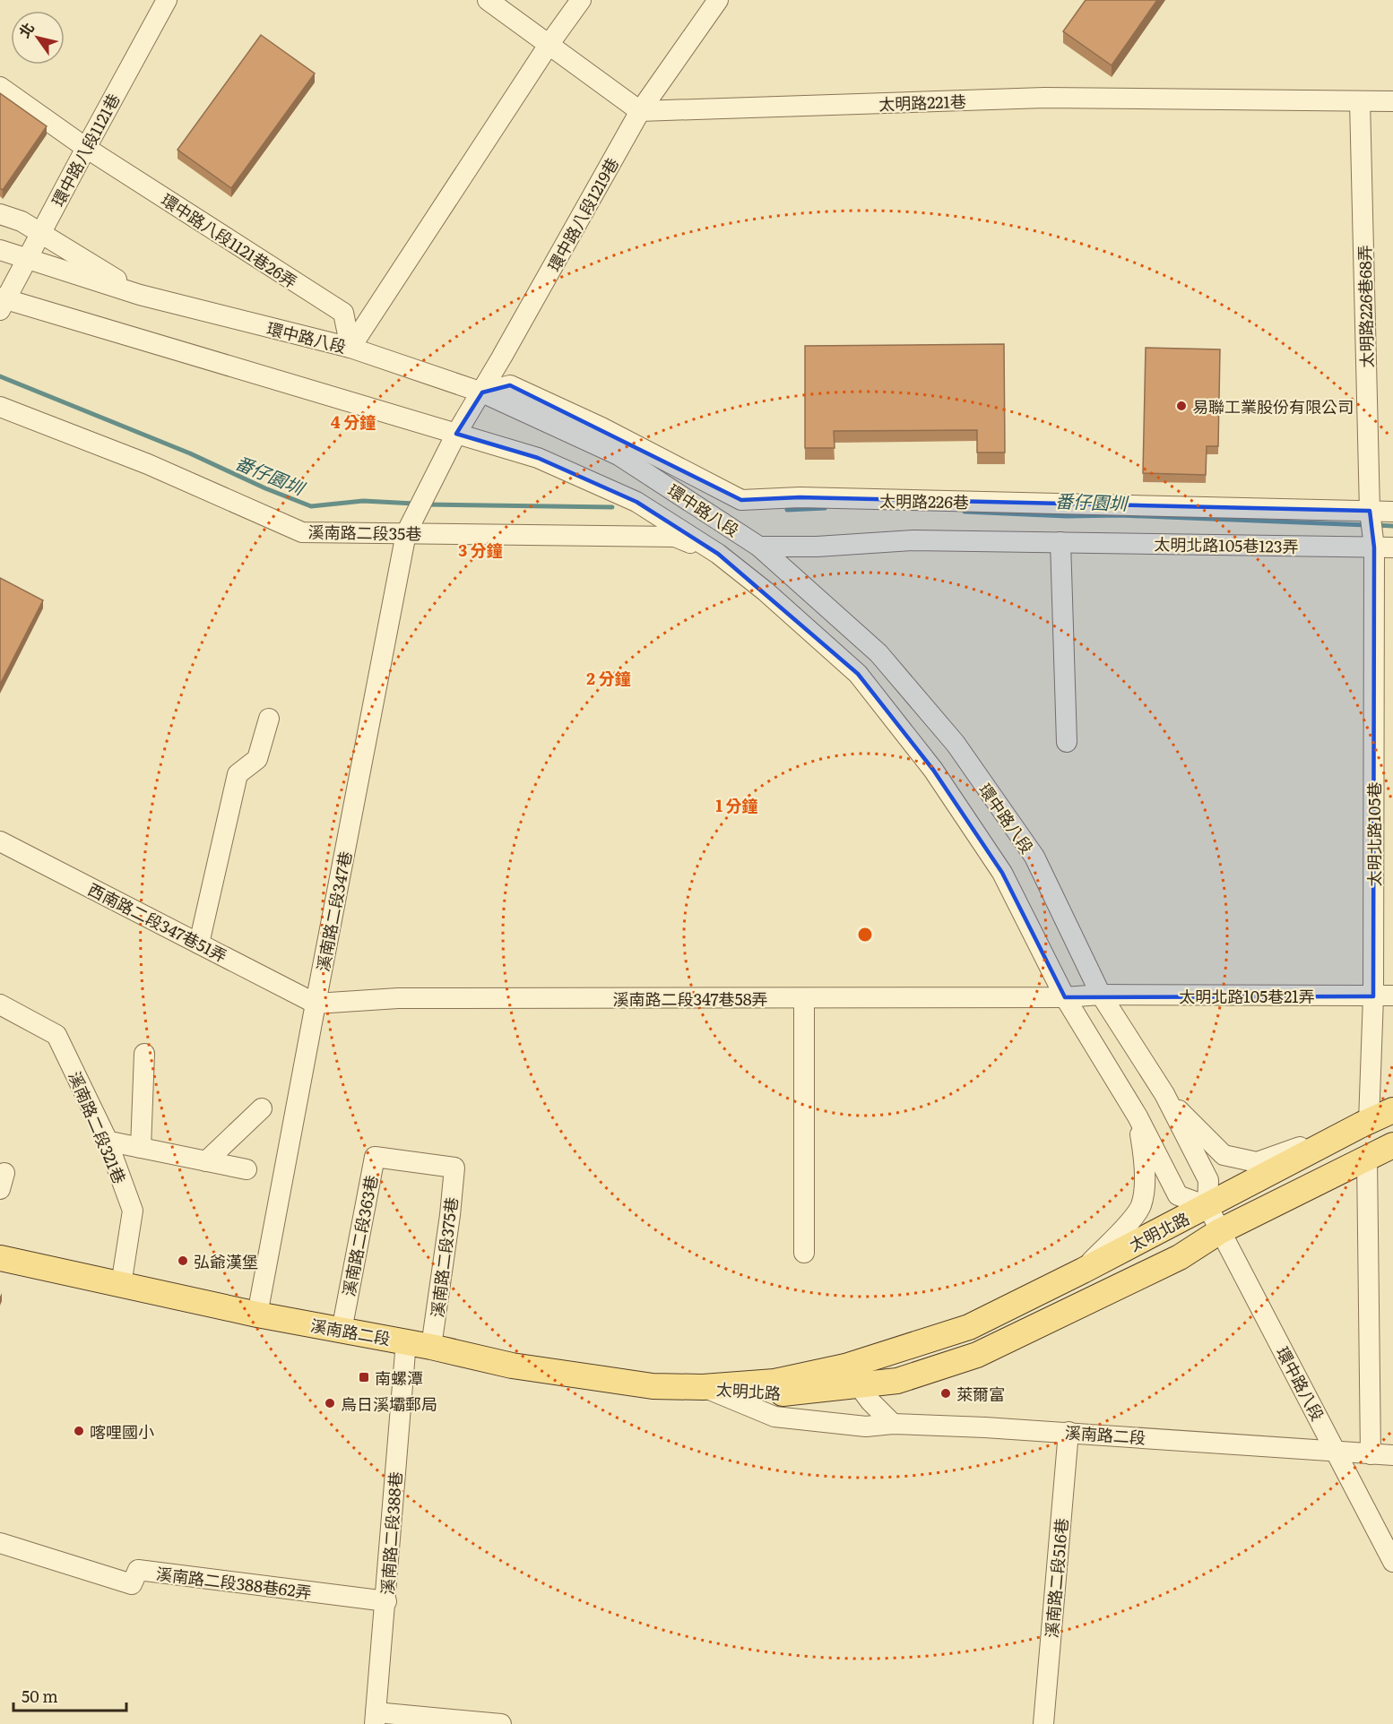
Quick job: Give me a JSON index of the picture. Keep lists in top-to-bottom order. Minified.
{"streets":{"main road":["太明北路","溪南路二段"],"street":["太明路221巷","環中路八段1121巷","環中路八段1219巷","環中路八段1121巷26弄","太明路226巷68弄","環中路八段","太明路226巷","溪南路二段35巷","太明北路105巷123弄","太明北路105巷","溪南路二段347巷","西南路二段347巷51弄","太明北路105巷21弄","溪南路二段347巷58弄","溪南路二段321巷","溪南路二段363巷","溪南路二段375巷","溪南路二段388巷","溪南路二段516巷","溪南路二段388巷62弄"]},"crossings":[["太明路221巷","環中路八段1219巷"],["太明路221巷","太明路226巷68弄"],["環中路八段1121巷","環中路八段1121巷26弄"],["環中路八段1121巷","環中路八段"],["環中路八段1219巷","環中路八段"],["環中路八段1219巷","太明路226巷"],["環中路八段1219巷","溪南路二段347巷"],["環中路八段1121巷26弄","環中路八段"],["太明路226巷68弄","太明路226巷"],["太明路226巷68弄","太明北路105巷123弄"],["太明路226巷68弄","太明北路105巷"],["環中路八段","太明路226巷"],["環中路八段","溪南路二段35巷"],["環中路八段","太明北路105巷123弄"],["環中路八段","太明北路105巷"],["環中路八段","太明北路105巷21弄"],["環中路八段","溪南路二段347巷58弄"],["環中路八段","太明北路"],["環中路八段","溪南路二段"],["溪南路二段35巷","溪南路二段347巷"],["太明北路105巷123弄","太明北路105巷"],["太明北路105巷","太明北路105巷21弄"],["太明北路105巷","太明北路"],["溪南路二段347巷","西南路二段347巷51弄"],["溪南路二段347巷","溪南路二段347巷58弄"],["溪南路二段347巷","溪南路二段"],["西南路二段347巷51弄","溪南路二段347巷58弄"],["太明北路105巷21弄","溪南路二段347巷58弄"],["溪南路二段321巷","溪南路二段"],["太明北路","溪南路二段"],["溪南路二段363巷","溪南路二段375巷"],["溪南路二段363巷","溪南路二段"],["溪南路二段375巷","溪南路二段"],["溪南路二段","溪南路二段388巷"],["溪南路二段","溪南路二段516巷"],["溪南路二段388巷","溪南路二段388巷62弄"]],"water":["番仔園圳"],"places":{"other":["易聯工業股份有限公司","弘爺漢堡","萊爾富","烏日溪壩郵局","喀哩國小"],"transit":["南螺潭"]},"scale_bar":"50 m","north":"top left","rings":["4 分鐘","3 分鐘","2 分鐘","1 分鐘"]}
